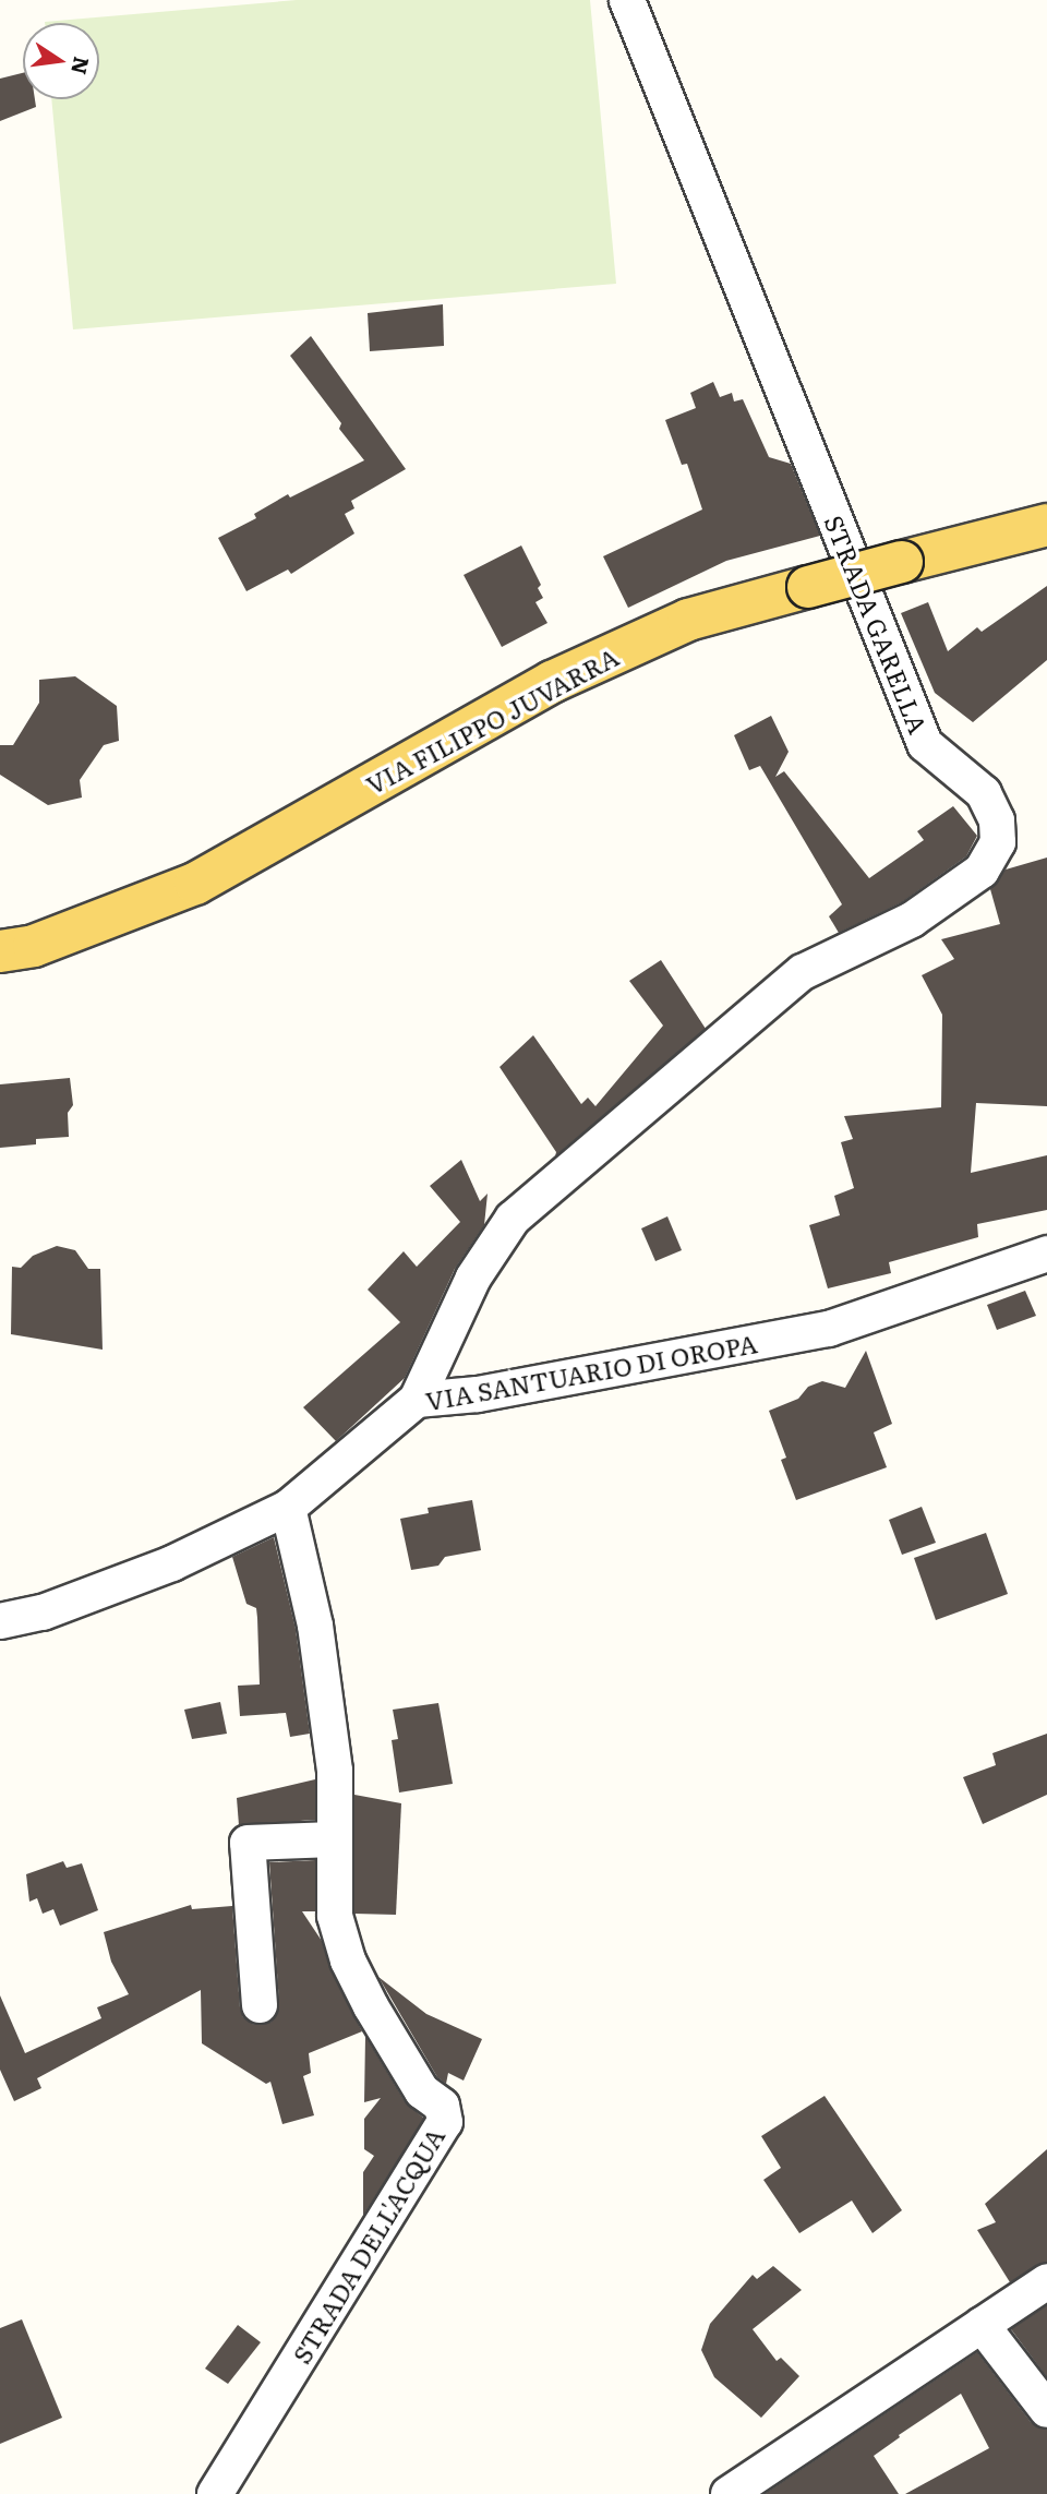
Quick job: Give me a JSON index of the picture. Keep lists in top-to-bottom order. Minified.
{"streets":{"main road":["VIA FILIPPO JUVARRA"],"street":["STRADA GARELLA","VIA SANTUARIO DI OROPA","STRADA DELL'ACQUA"]},"crossings":[["STRADA GARELLA","VIA SANTUARIO DI OROPA"],["VIA SANTUARIO DI OROPA","STRADA DELL'ACQUA"]],"north":"right"}
